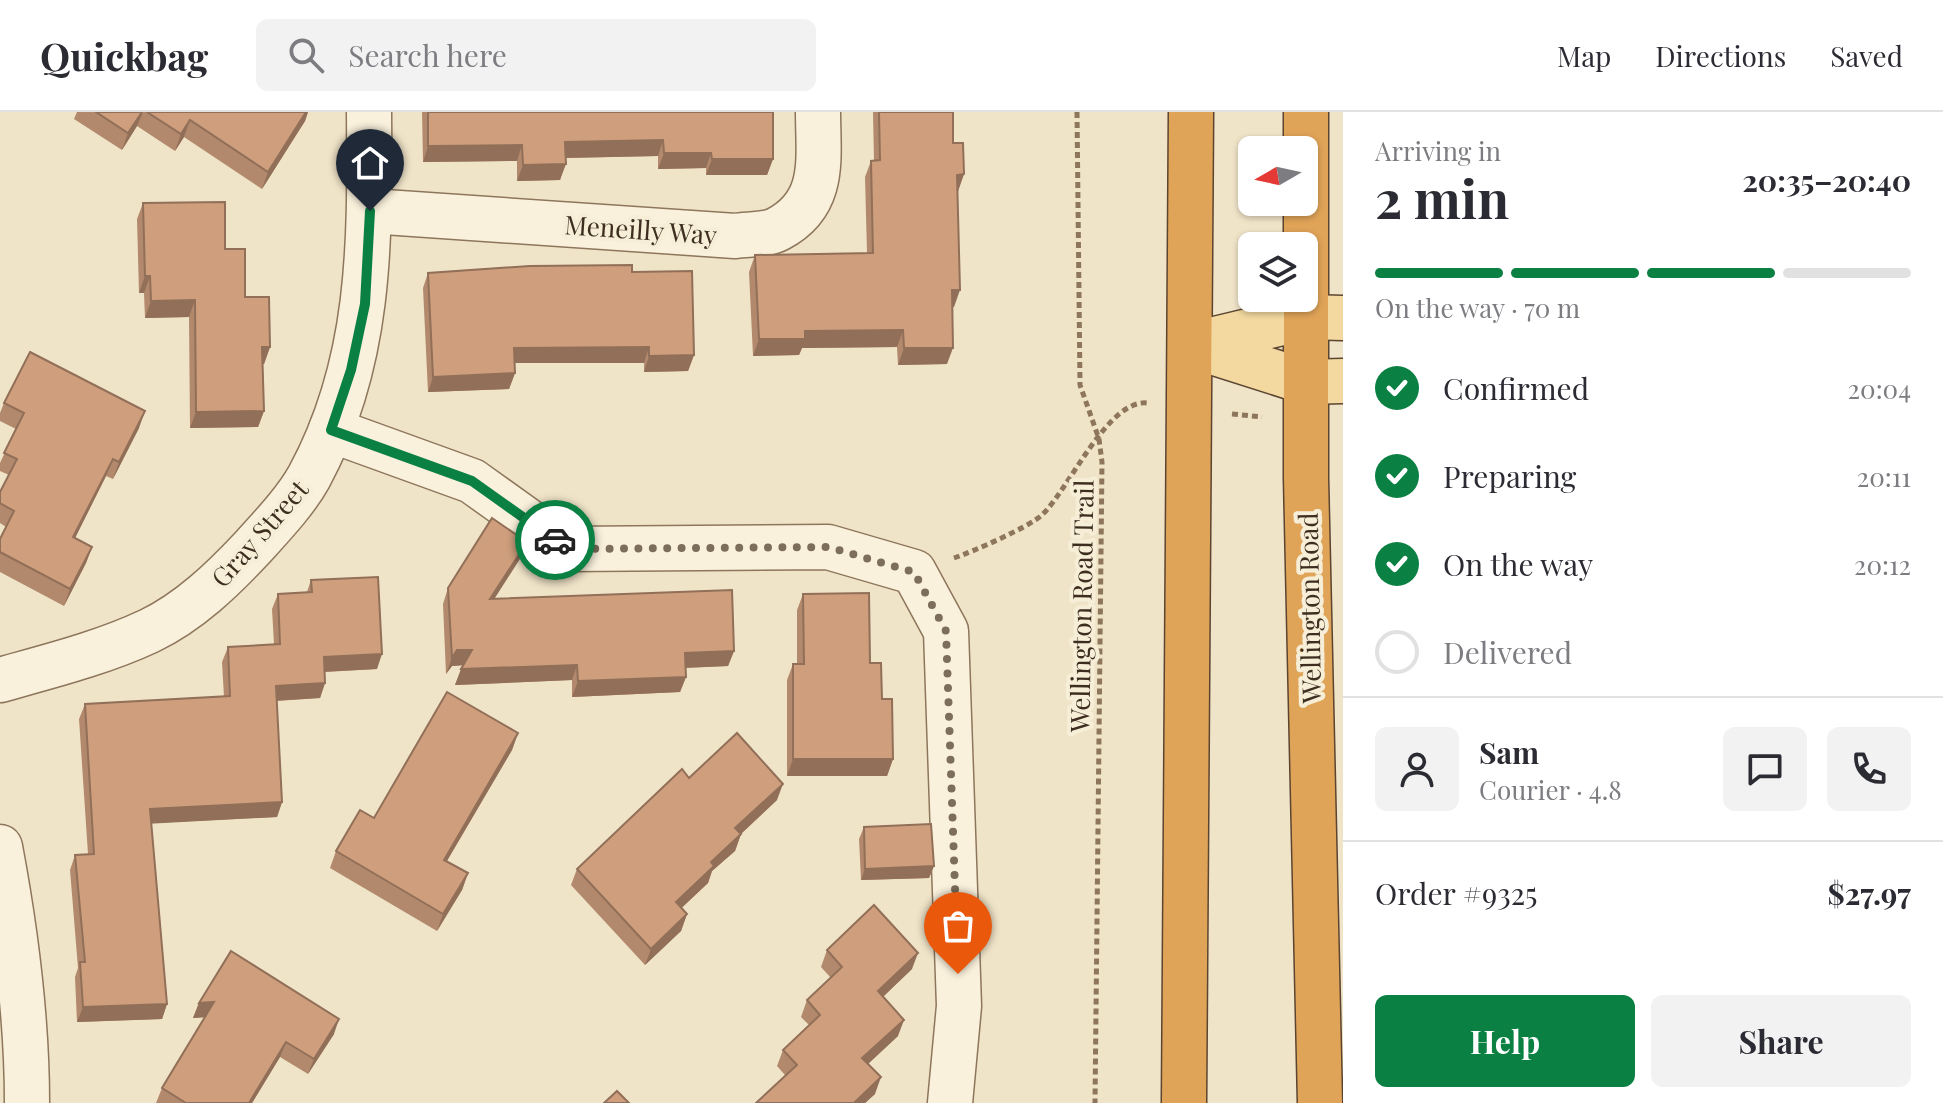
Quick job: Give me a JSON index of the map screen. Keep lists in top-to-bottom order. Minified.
{"streets":{"highway":["Wellington Road"],"street":["Meneilly Way","Gray Street"],"path":["Wellington Road Trail"]},"crossings":[["Meneilly Way","Gray Street"]],"north":"left","page":{"header":"Quickbag","search":"Search here","nav":["Map","Directions","Saved"],"heading":["2 min","Arriving in","20:35–20:40"],"panel":["Sam","Courier · 4.8","Order #9325","$27.97"],"bar":"On the way · 70 m","list":[["Confirmed","20:04"],["Preparing","20:11"],["On the way","20:12"],"Delivered"],"buttons":["Help","Share"]}}
